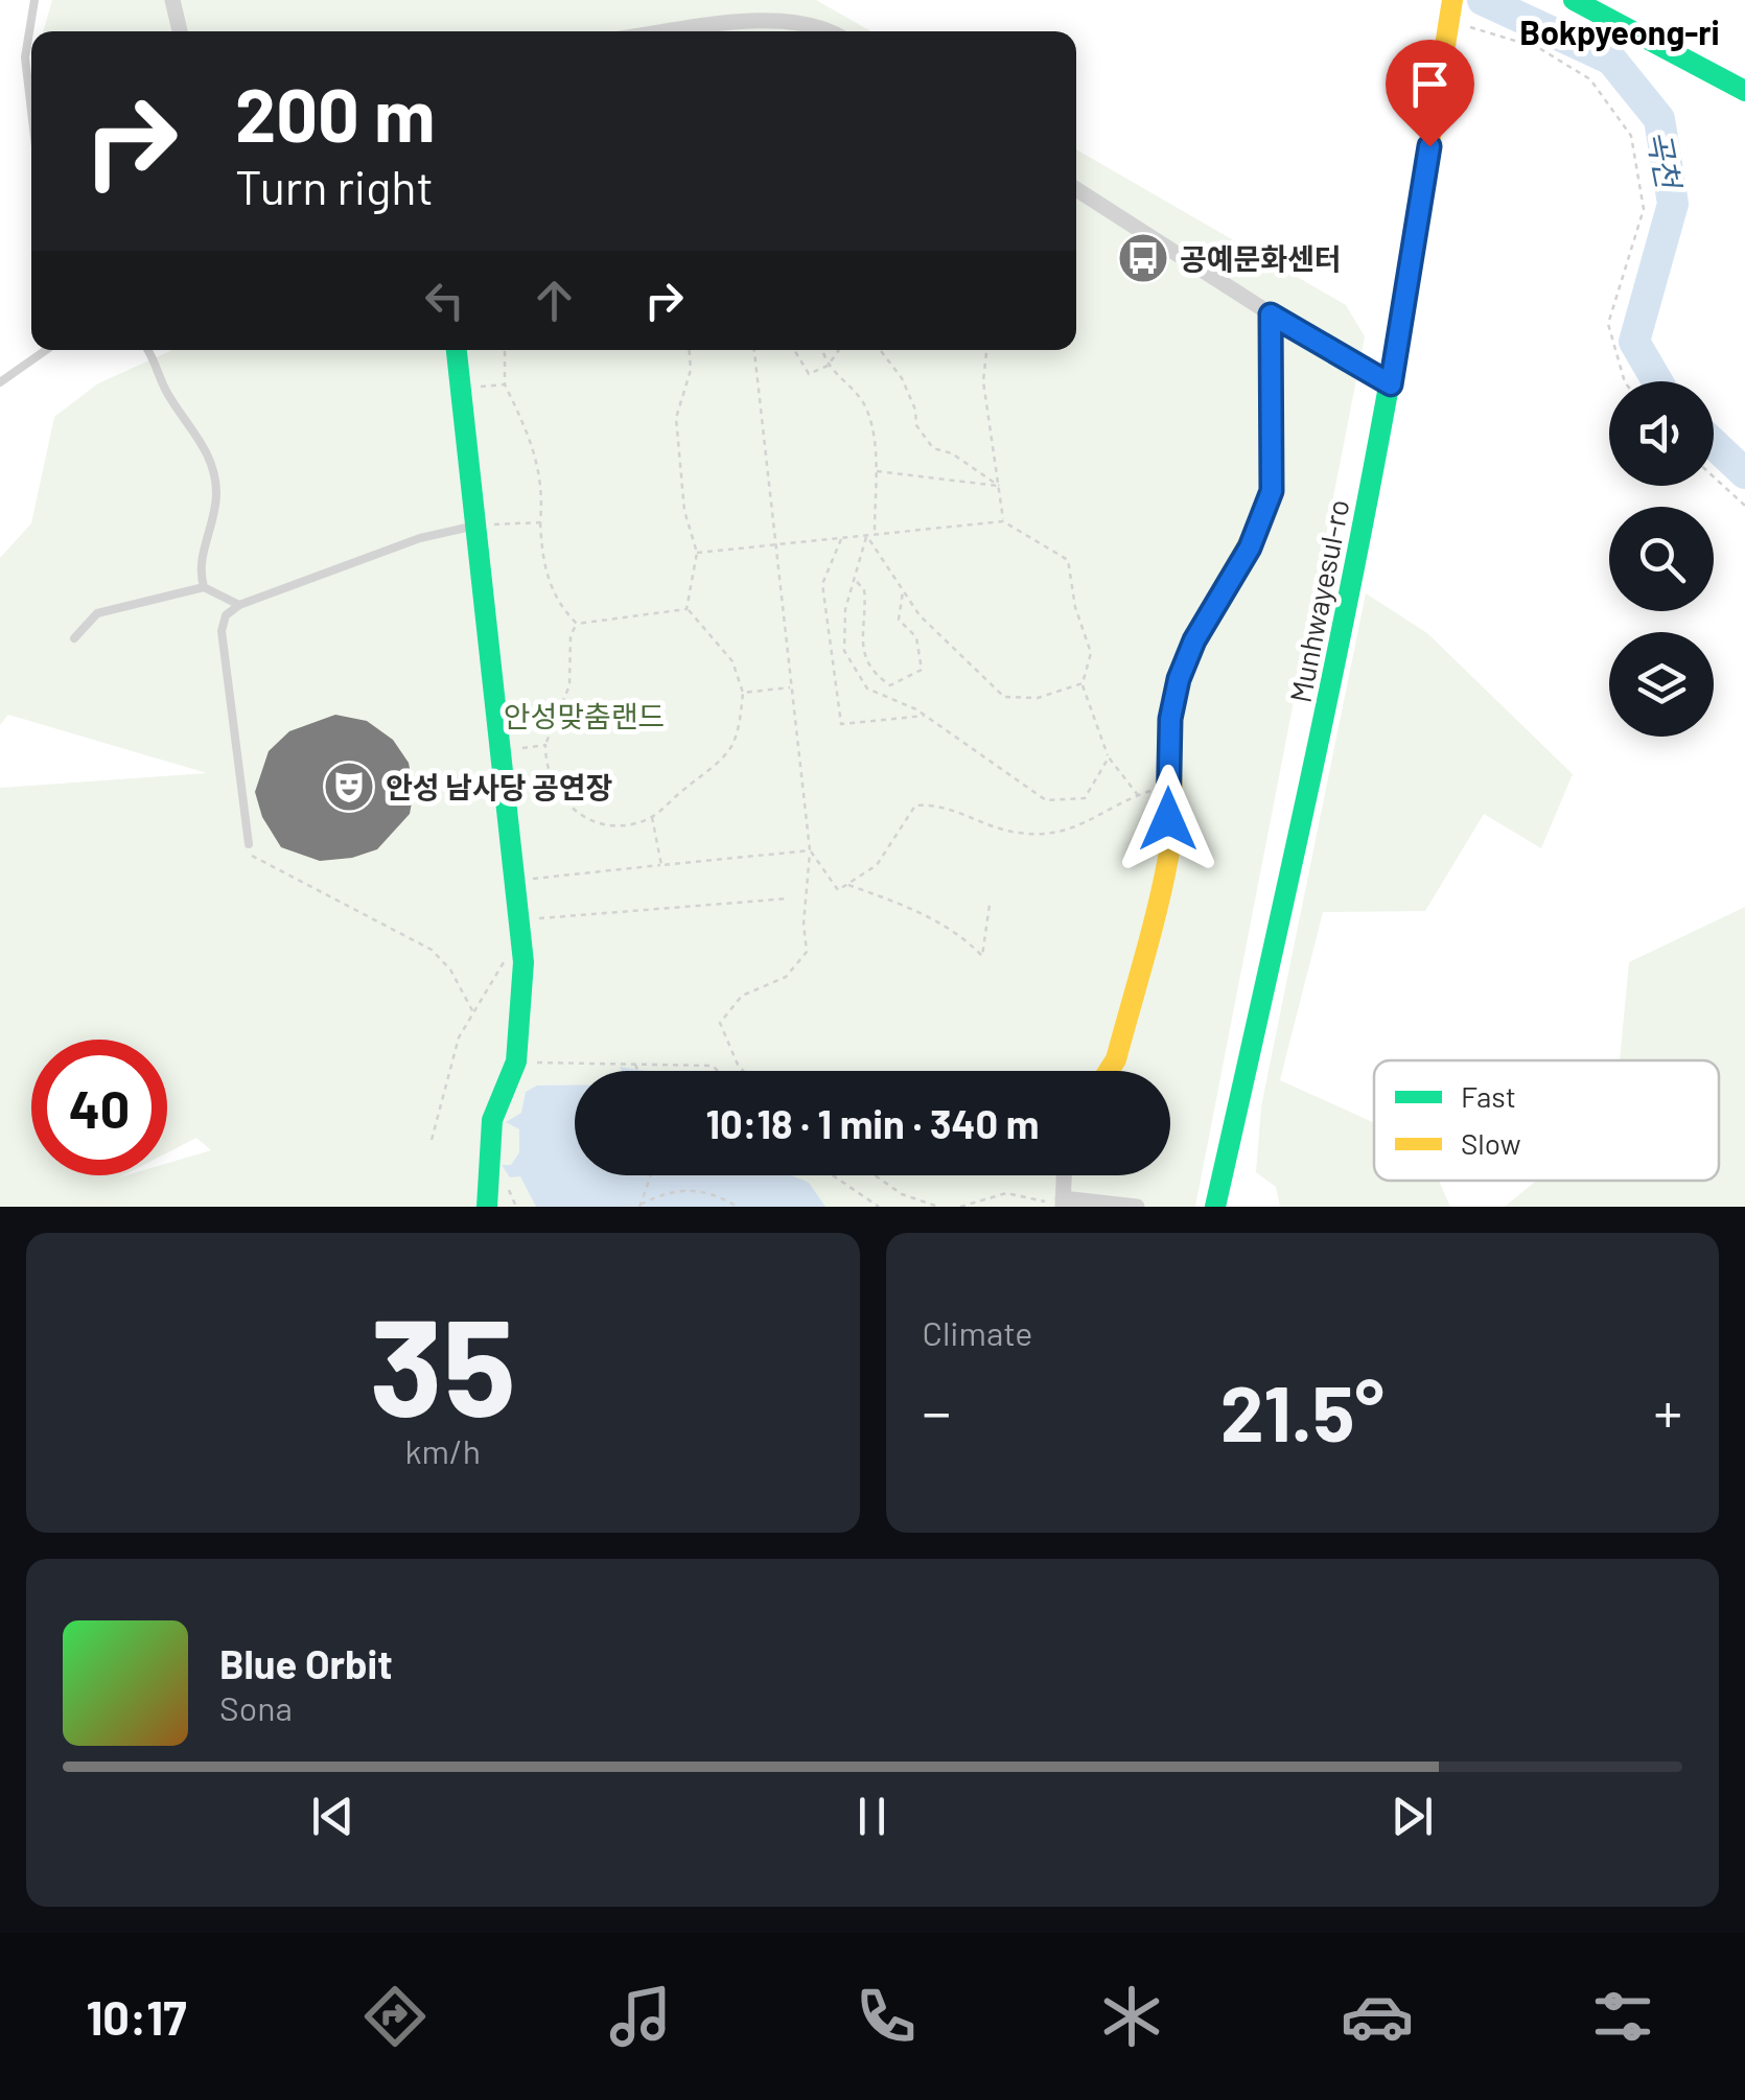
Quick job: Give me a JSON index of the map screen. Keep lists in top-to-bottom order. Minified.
{"streets":{"street":["Munhwayesul-ro"]},"districts":["Bokpyeong-ri"],"water":["곡천"],"parks":["안성맞춤랜드"],"places":{"bus stop":["공예문화센터"],"theatre":["안성 남사당 공연장"]},"legend":["Fast","Slow"],"page":{"turn":["200 m","Turn right"],"limit":"40","trip":"10:18 · 1 min · 340 m","tile":[["35","km/h"],"Climate"],"heat":["−","21.5°","+"],"song":["Blue Orbit","Sona"],"tabs":"10:17"}}
